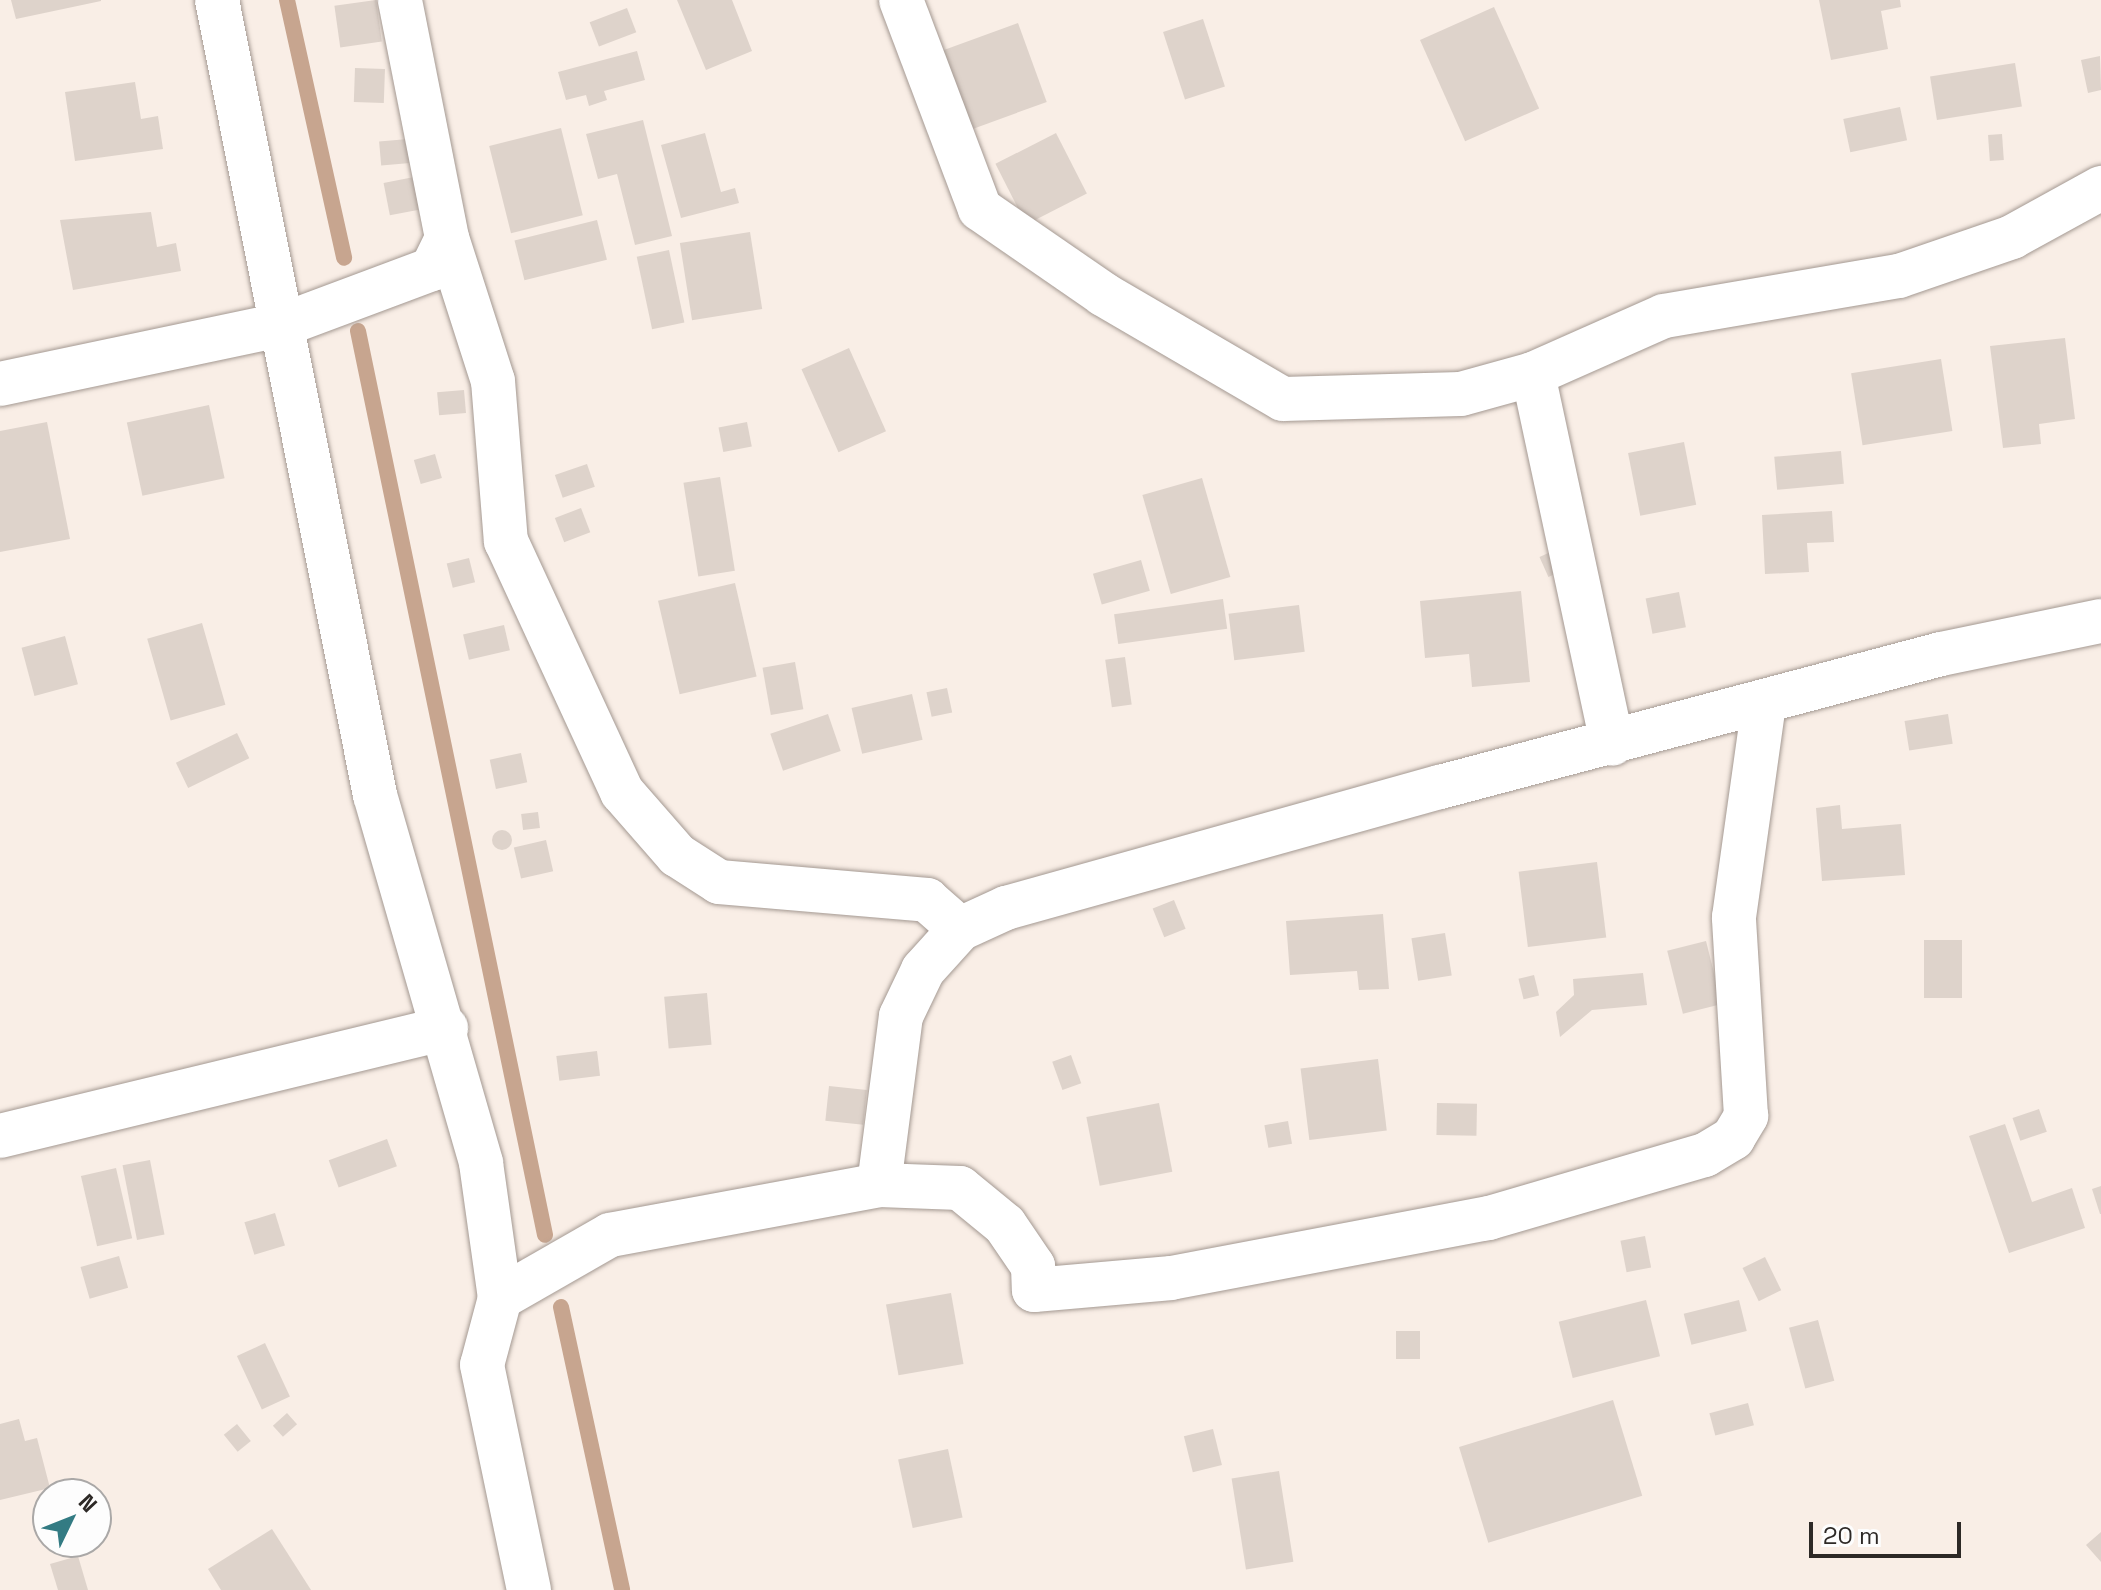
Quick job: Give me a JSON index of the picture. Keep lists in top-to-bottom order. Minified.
{"scale_bar":"20 m","north":"top right"}
